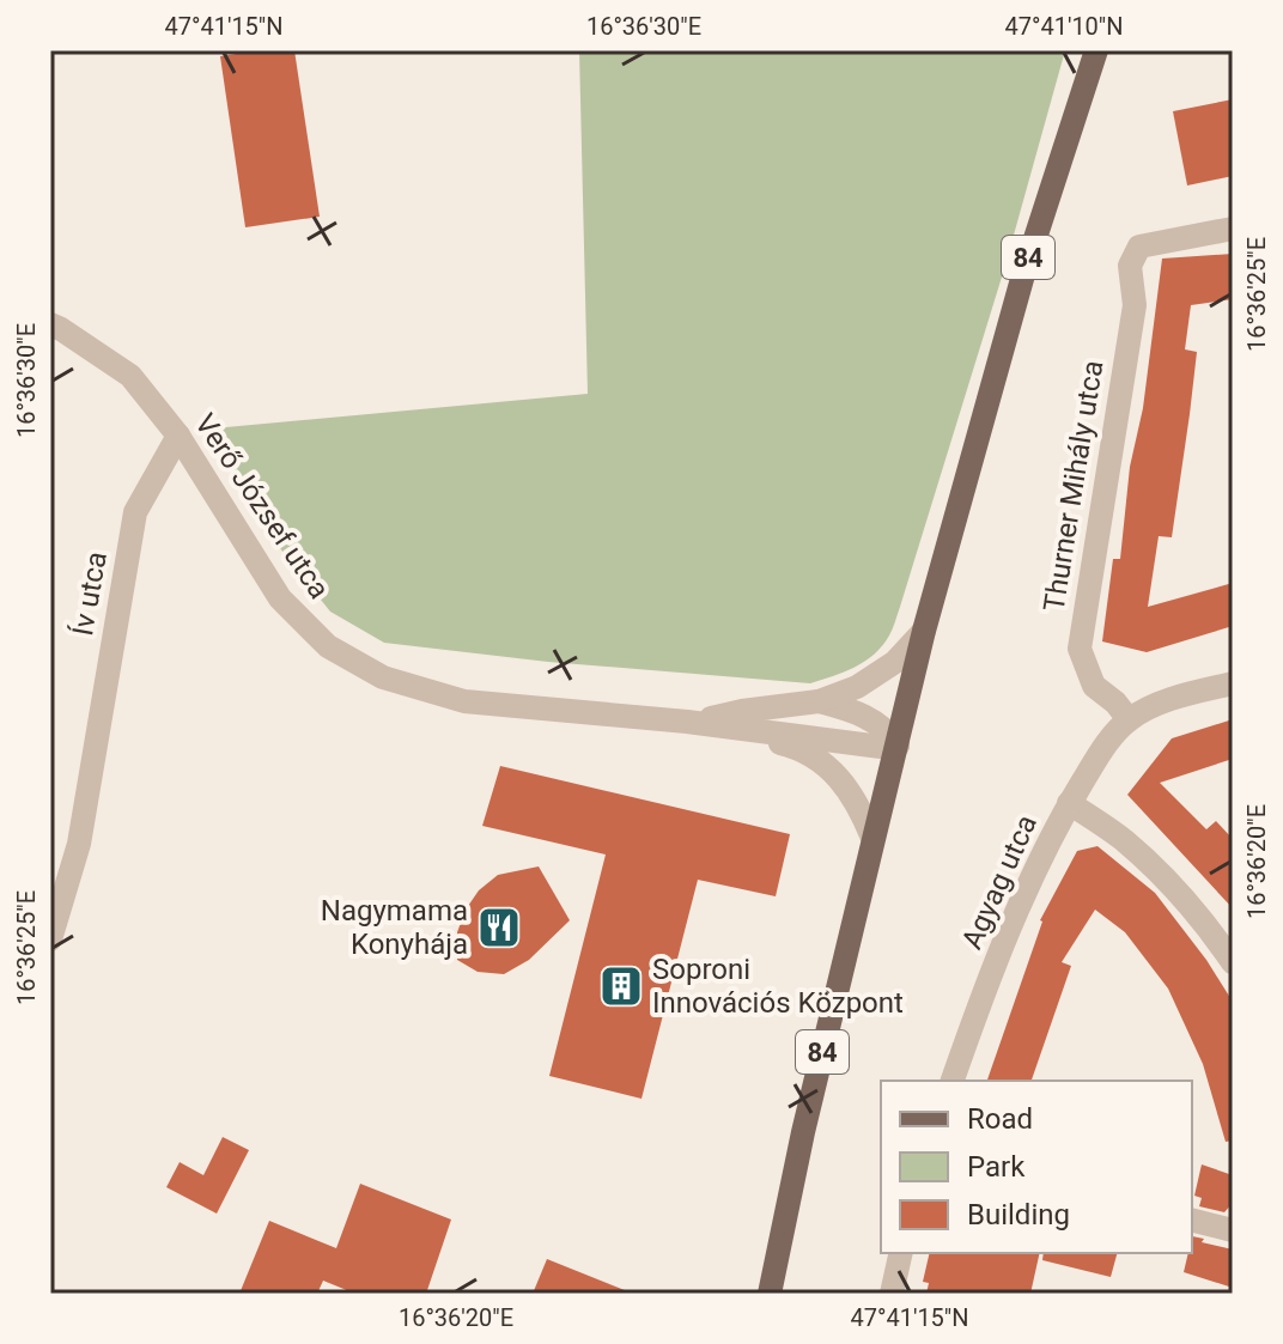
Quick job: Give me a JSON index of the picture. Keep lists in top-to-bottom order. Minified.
{"streets":{"main road":["84"],"street":["Thurner Mihály utca","Verő József utca","Ív utca","Agyag utca"]},"crossings":[["84","Verő József utca"],["Thurner Mihály utca","Agyag utca"],["Verő József utca","Ív utca"]],"places":{"restaurant":["Nagymama Konyhája"],"building":["Soproni Innovációs Központ"]},"legend":["Road","Park","Building"],"coordinates":["47°41'15\"N","16°36'30\"E","47°41'10\"N","16°36'25\"E","16°36'20\"E"]}
